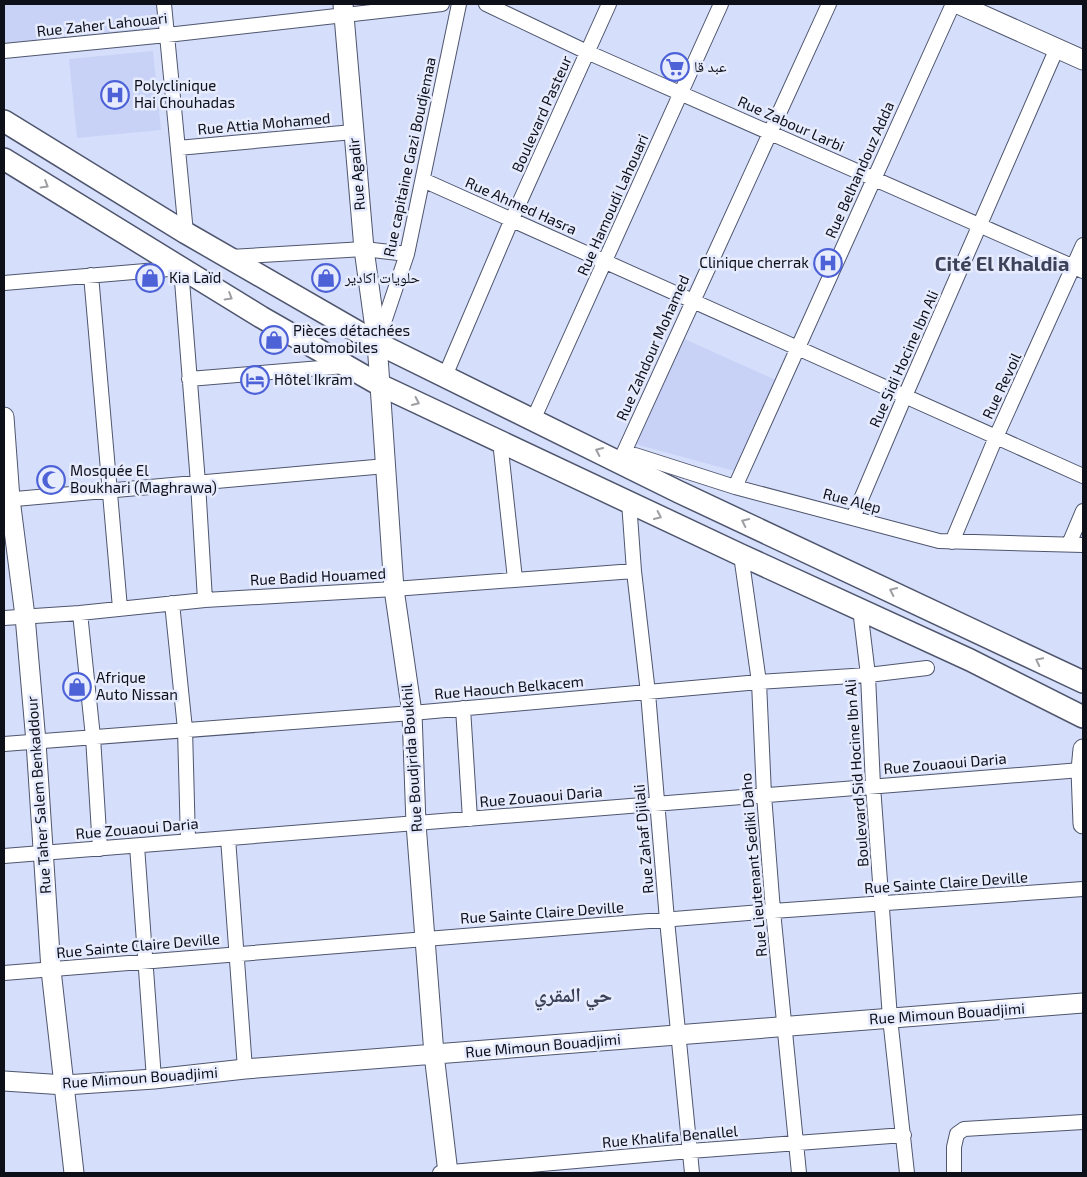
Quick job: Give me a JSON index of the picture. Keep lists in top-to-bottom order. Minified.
{"streets":{"street":["Rue Zaher Lahouari","Boulevard Pasteur","Rue Attia Mohamed","Rue Zabour Larbi","Rue capitaine Gazi Boudjemaa","Rue Belhandouz Adda","Rue Agadir","Rue Hamoudi Lahouari","Rue Ahmed Hasra","Rue Zahdour Mohamed","Rue Sidi Hocine Ibn Ali","Rue Revoil","Rue Alep","Rue Badid Houamed","Rue Haouch Belkacem","Rue Boudjrida Boukhil","Rue Zouaoui Daria","Boulevard Sid Hocine Ibn Ali","Rue Taher Salem Benkaddour","Rue Zahaf Djilali","Rue Lieutenant Sediki Daho","Rue Sainte Claire Deville","Rue Mimoun Bouadjimi","Rue Khalifa Benallel"]},"crossings":[["Rue Zaher Lahouari","Rue Agadir"],["Boulevard Pasteur","Rue Zabour Larbi"],["Boulevard Pasteur","Rue Ahmed Hasra"],["Rue Attia Mohamed","Rue Agadir"],["Rue Zabour Larbi","Rue Belhandouz Adda"],["Rue Zabour Larbi","Rue Hamoudi Lahouari"],["Rue Zabour Larbi","Rue Zahdour Mohamed"],["Rue Zabour Larbi","Rue Sidi Hocine Ibn Ali"],["Rue Zabour Larbi","Rue Revoil"],["Rue capitaine Gazi Boudjemaa","Rue Agadir"],["Rue capitaine Gazi Boudjemaa","Rue Ahmed Hasra"],["Rue capitaine Gazi Boudjemaa","Rue Boudjrida Boukhil"],["Rue Belhandouz Adda","Rue Ahmed Hasra"],["Rue Belhandouz Adda","Rue Alep"],["Rue Agadir","Rue Boudjrida Boukhil"],["Rue Hamoudi Lahouari","Rue Ahmed Hasra"],["Rue Ahmed Hasra","Rue Zahdour Mohamed"],["Rue Ahmed Hasra","Rue Sidi Hocine Ibn Ali"],["Rue Ahmed Hasra","Rue Revoil"],["Rue Zahdour Mohamed","Rue Alep"],["Rue Sidi Hocine Ibn Ali","Rue Alep"],["Rue Revoil","Rue Alep"],["Rue Badid Houamed","Rue Boudjrida Boukhil"],["Rue Badid Houamed","Rue Taher Salem Benkaddour"],["Rue Badid Houamed","Rue Zahaf Djilali"],["Rue Haouch Belkacem","Rue Boudjrida Boukhil"],["Rue Haouch Belkacem","Boulevard Sid Hocine Ibn Ali"],["Rue Haouch Belkacem","Rue Taher Salem Benkaddour"],["Rue Haouch Belkacem","Rue Zahaf Djilali"],["Rue Haouch Belkacem","Rue Lieutenant Sediki Daho"],["Rue Boudjrida Boukhil","Rue Zouaoui Daria"],["Rue Boudjrida Boukhil","Rue Sainte Claire Deville"],["Rue Boudjrida Boukhil","Rue Mimoun Bouadjimi"],["Rue Boudjrida Boukhil","Rue Khalifa Benallel"],["Rue Zouaoui Daria","Boulevard Sid Hocine Ibn Ali"],["Rue Zouaoui Daria","Rue Taher Salem Benkaddour"],["Rue Zouaoui Daria","Rue Zahaf Djilali"],["Rue Zouaoui Daria","Rue Lieutenant Sediki Daho"],["Boulevard Sid Hocine Ibn Ali","Rue Sainte Claire Deville"],["Boulevard Sid Hocine Ibn Ali","Rue Mimoun Bouadjimi"],["Boulevard Sid Hocine Ibn Ali","Rue Khalifa Benallel"],["Rue Taher Salem Benkaddour","Rue Sainte Claire Deville"],["Rue Taher Salem Benkaddour","Rue Mimoun Bouadjimi"],["Rue Zahaf Djilali","Rue Sainte Claire Deville"],["Rue Zahaf Djilali","Rue Mimoun Bouadjimi"],["Rue Zahaf Djilali","Rue Khalifa Benallel"],["Rue Lieutenant Sediki Daho","Rue Sainte Claire Deville"],["Rue Lieutenant Sediki Daho","Rue Mimoun Bouadjimi"],["Rue Lieutenant Sediki Daho","Rue Khalifa Benallel"]],"districts":["Cité El Khaldia","حي المقري"],"places":{"supermarket":["عبد قا"],"hospital":["Polyclinique Hai Chouhadas","Clinique cherrak"],"shop":["Kia Laïd","حلويات اكادير","Pièces détachées automobiles","Afrique Auto Nissan"],"hotel":["Hôtel Ikram"],"mosque":["Mosquée El Boukhari (Maghrawa)"]}}
